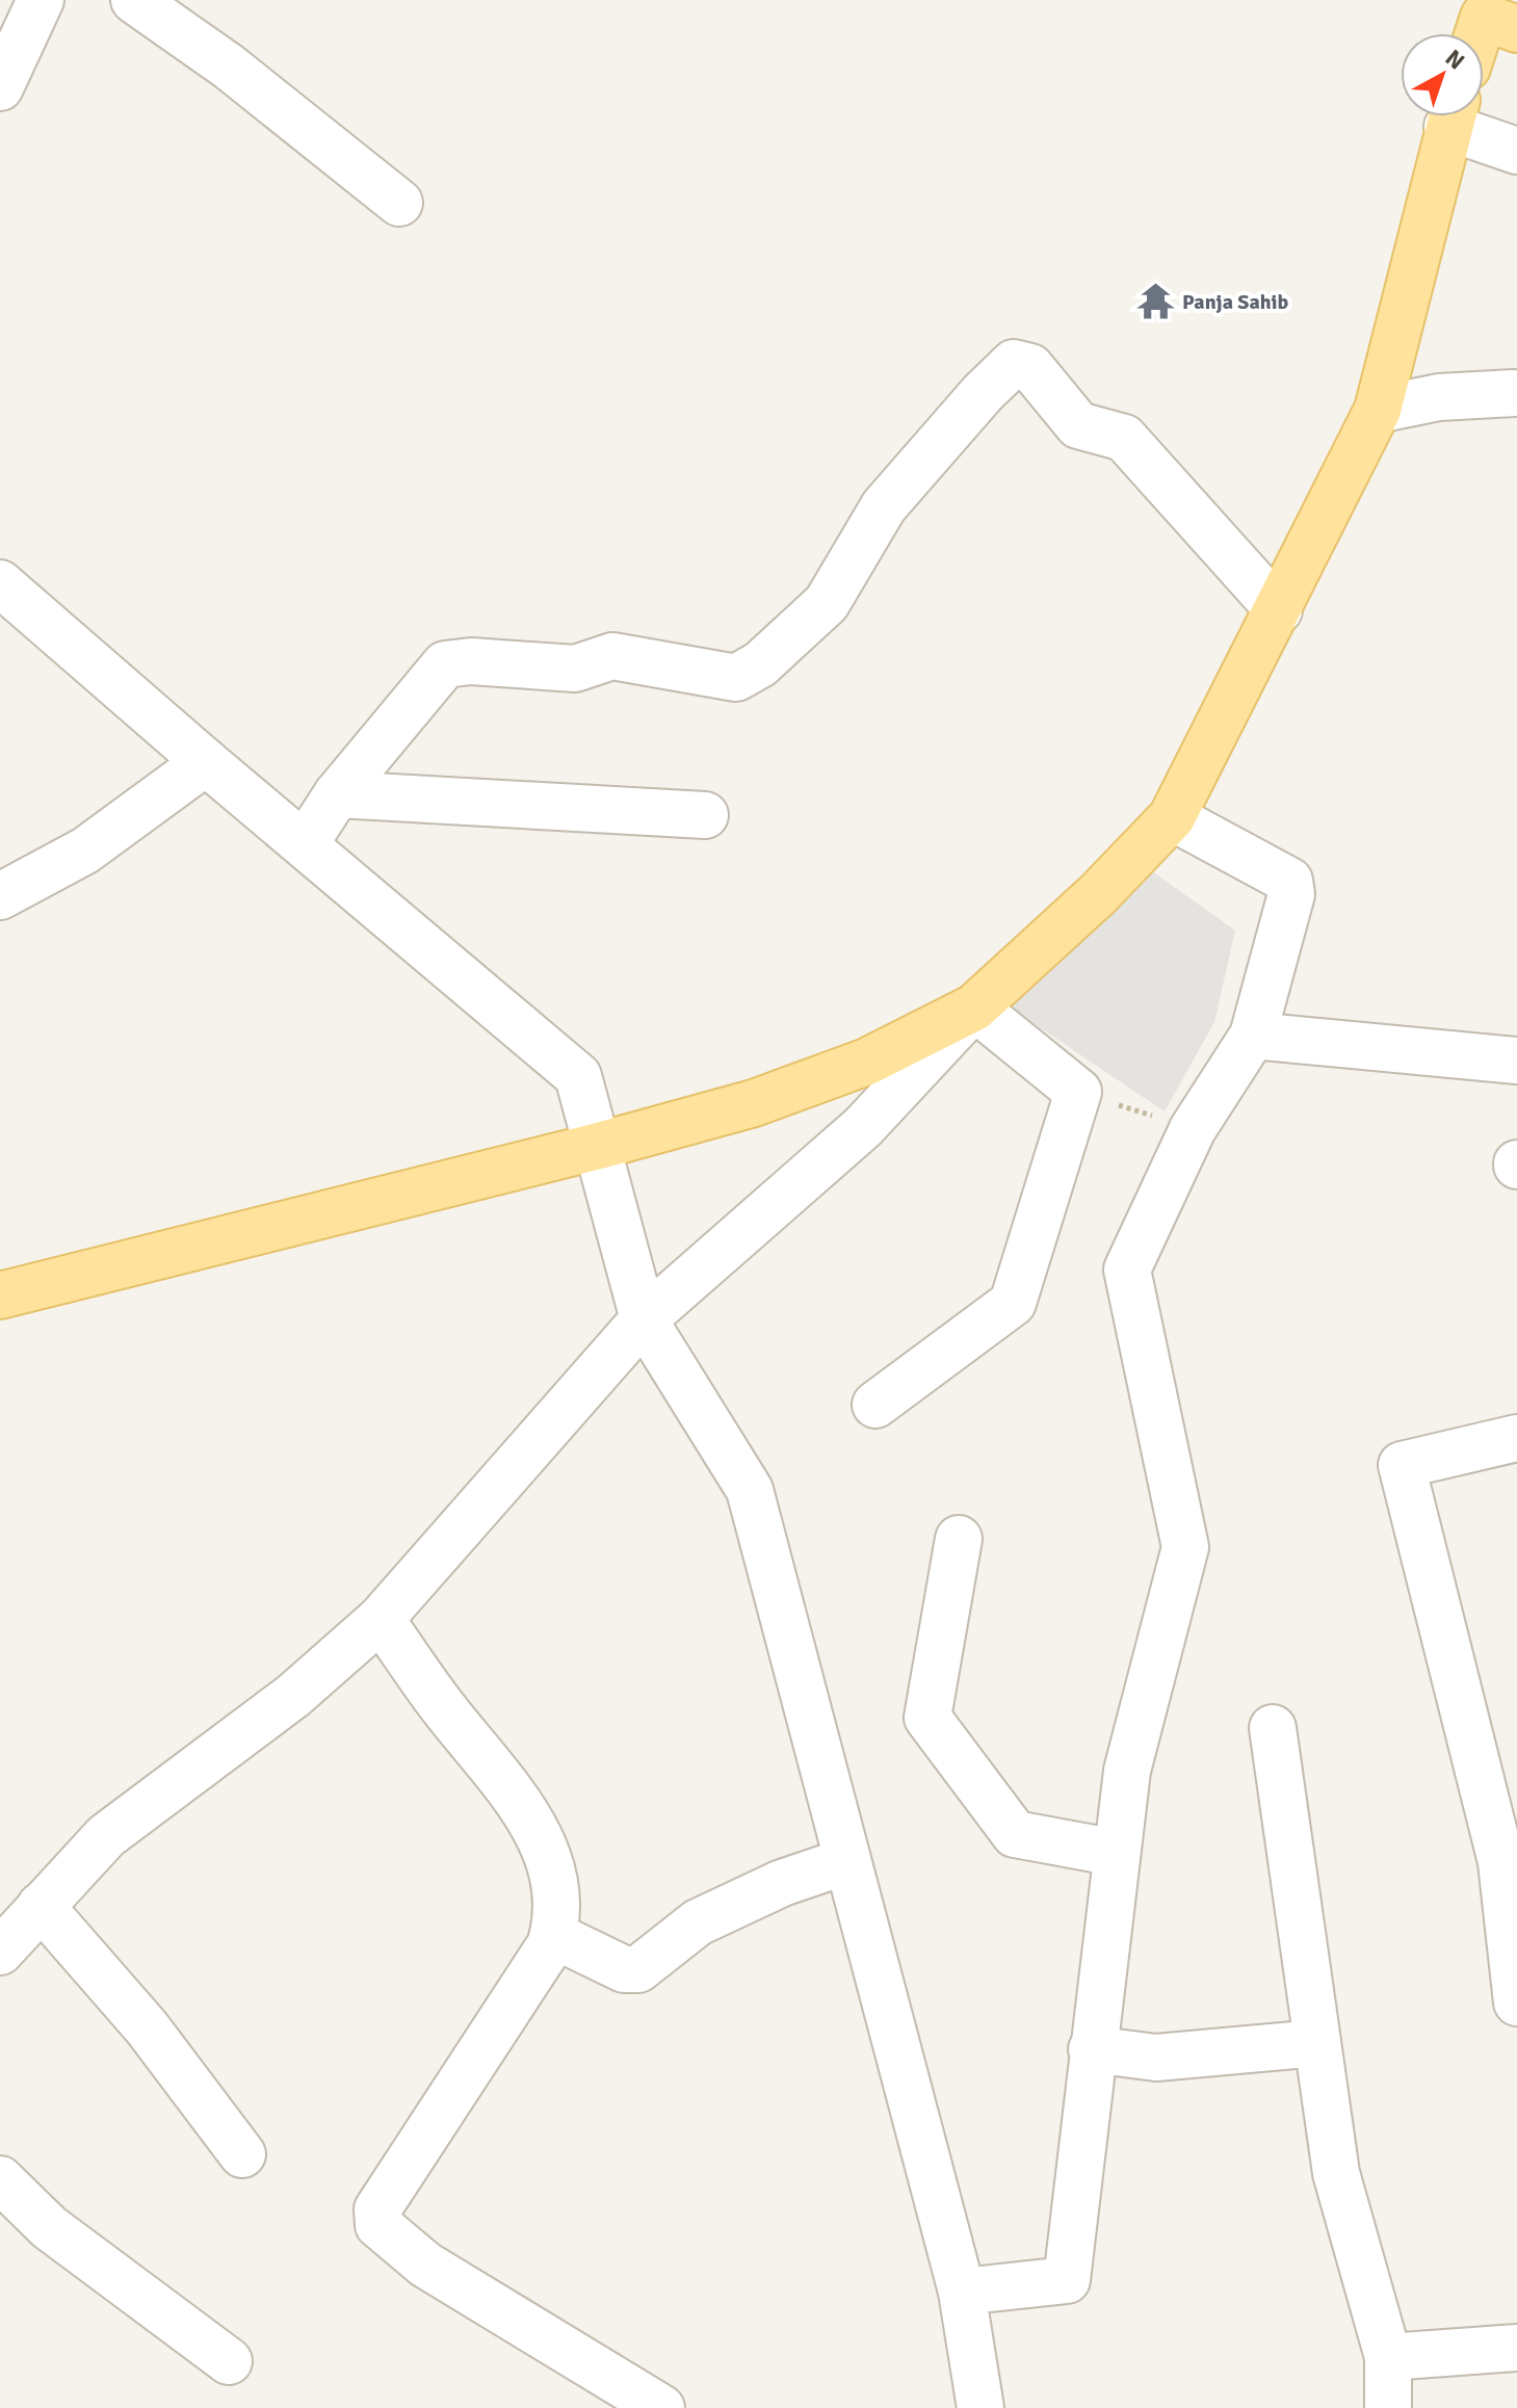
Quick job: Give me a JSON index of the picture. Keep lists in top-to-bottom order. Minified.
{"places":{"temple":["Panja Sahib"]},"north":"top right"}
